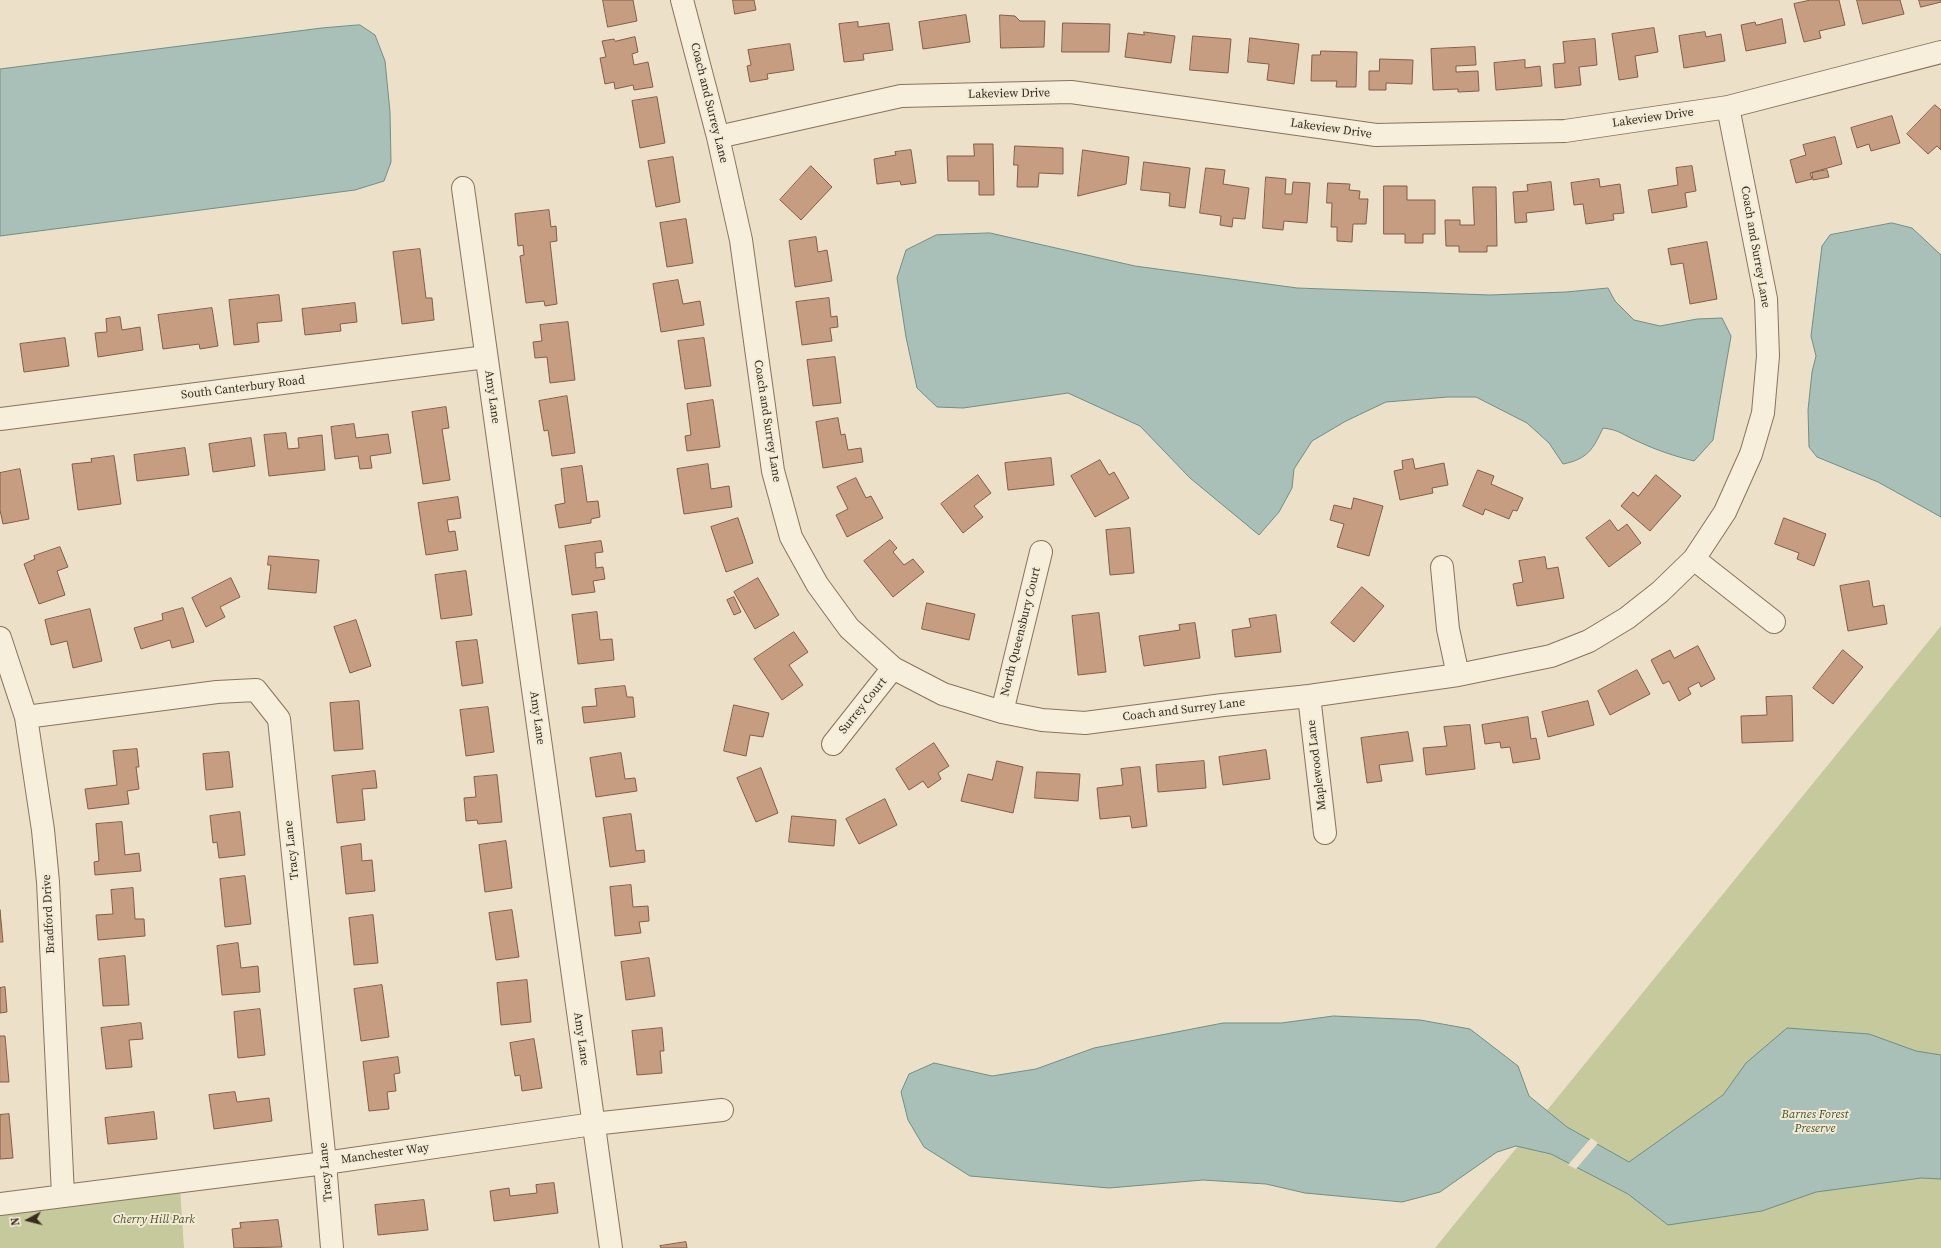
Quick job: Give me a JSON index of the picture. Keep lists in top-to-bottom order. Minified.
{"streets":{"street":["Lakeview Drive","Coach and Surrey Lane","South Canterbury Road","Amy Lane","North Queensbury Court","Surrey Court","Maplewood Lane","Tracy Lane","Bradford Drive","Manchester Way"]},"crossings":[["Lakeview Drive","Coach and Surrey Lane"],["Coach and Surrey Lane","North Queensbury Court"],["Coach and Surrey Lane","Surrey Court"],["Coach and Surrey Lane","Maplewood Lane"],["South Canterbury Road","Amy Lane"],["Amy Lane","Manchester Way"],["Tracy Lane","Bradford Drive"],["Tracy Lane","Manchester Way"],["Bradford Drive","Manchester Way"]],"parks":["Barnes Forest Preserve","Cherry Hill Park"],"north":"left"}
